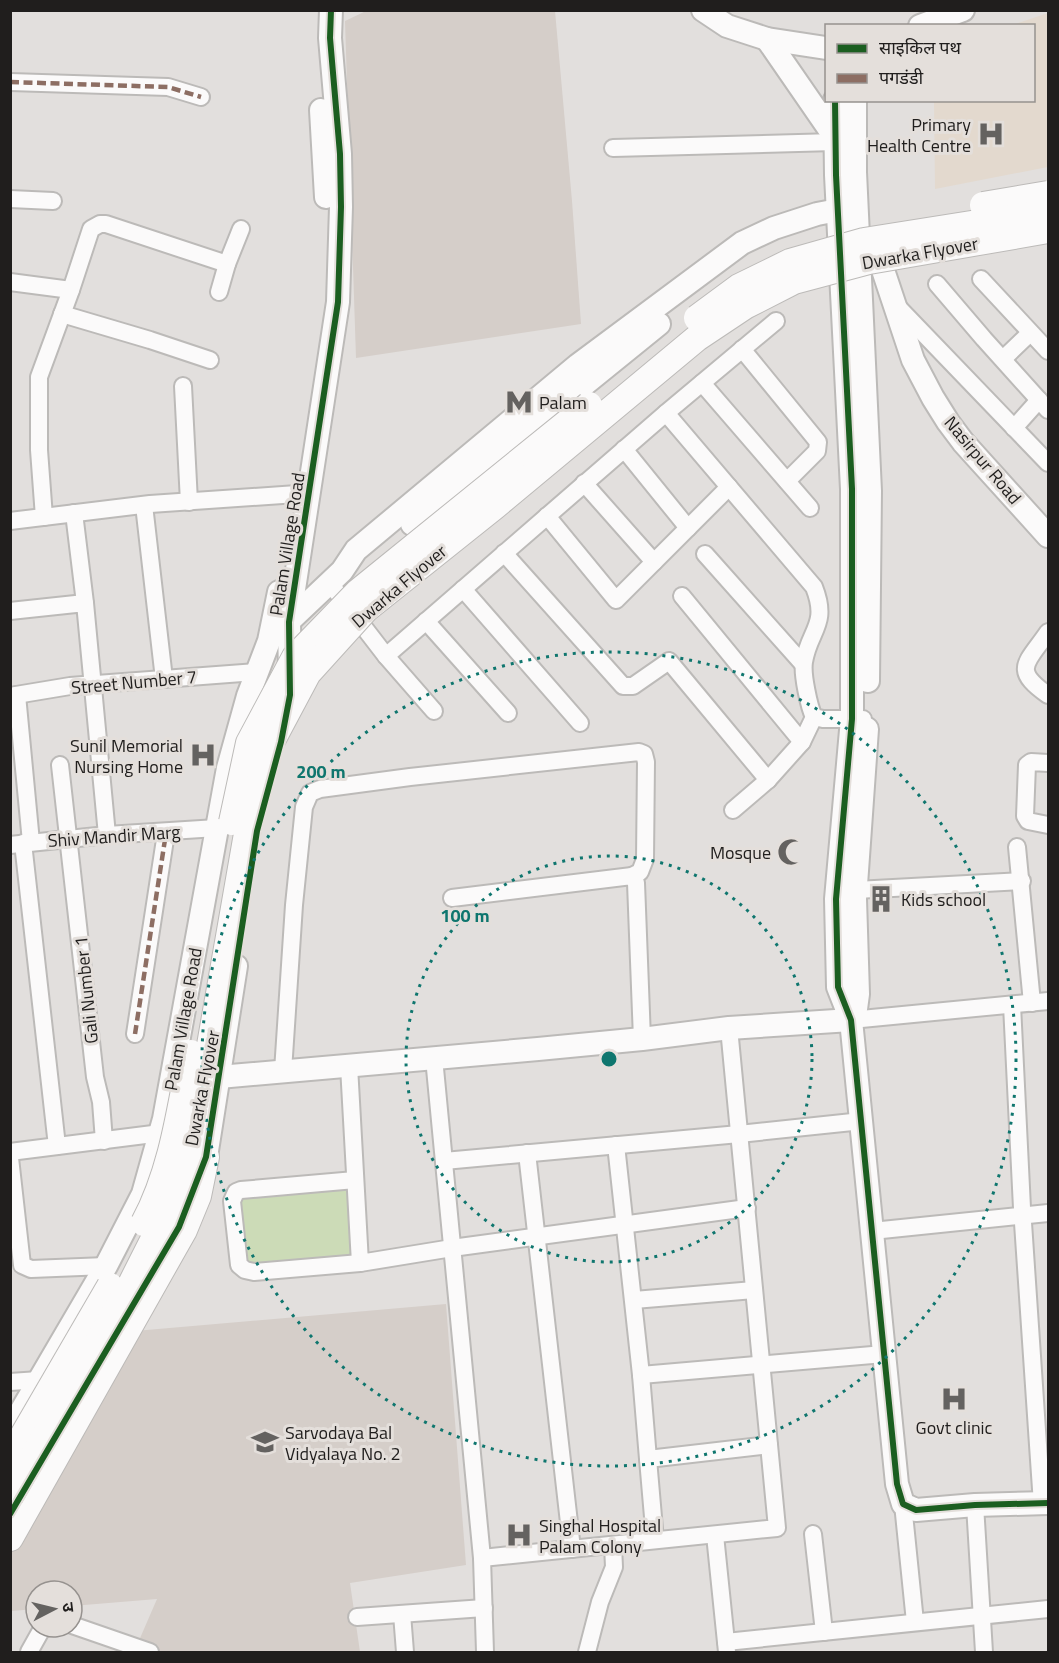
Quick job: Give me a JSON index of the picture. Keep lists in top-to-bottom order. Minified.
{"streets":{"main road":["Dwarka Flyover"],"street":["Nasirpur Road","Palam Village Road","Street Number 7","Shiv Mandir Marg","Gali Number 1"]},"crossings":[["Palam Village Road","Street Number 7"],["Palam Village Road","Shiv Mandir Marg"],["Shiv Mandir Marg","Gali Number 1"]],"places":{"hospital":["Primary Health Centre","Sunil Memorial Nursing Home","Govt clinic","Singhal Hospital Palam Colony"],"metro station":["Palam"],"mosque":["Mosque"],"building":["Kids school"],"school or university":["Sarvodaya Bal Vidyalaya No. 2"]},"legend":["साइकिल पथ","पगडंडी"],"north":"right","rings":["200 m","100 m"]}
